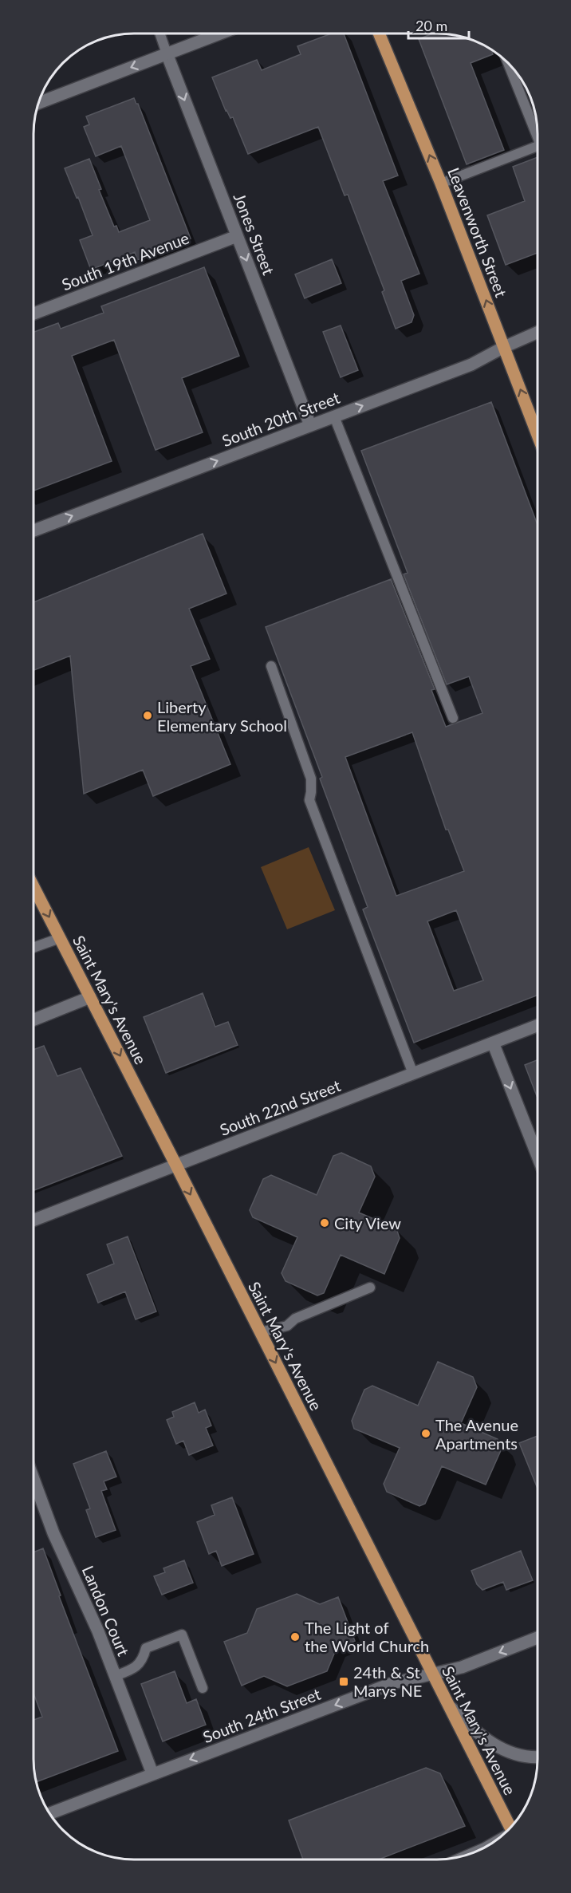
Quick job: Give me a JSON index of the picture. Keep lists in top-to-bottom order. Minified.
{"streets":{"main road":["Leavenworth Street","Saint Mary's Avenue"],"street":["Jones Street","South 19th Avenue","South 20th Street","South 22nd Street","Landon Court","South 24th Street"]},"crossings":[["Leavenworth Street","South 20th Street"],["Jones Street","South 19th Avenue"],["Jones Street","South 20th Street"],["Saint Mary's Avenue","South 22nd Street"],["Saint Mary's Avenue","South 24th Street"],["Landon Court","South 24th Street"]],"one_way":["Leavenworth Street","Jones Street","South 20th Street","Saint Mary's Avenue","South 24th Street"],"places":{"other":["Liberty Elementary School","City View","The Avenue Apartments","The Light of the World Church"],"transit":["24th & St Marys NE"]},"scale_bar":"20 m"}
